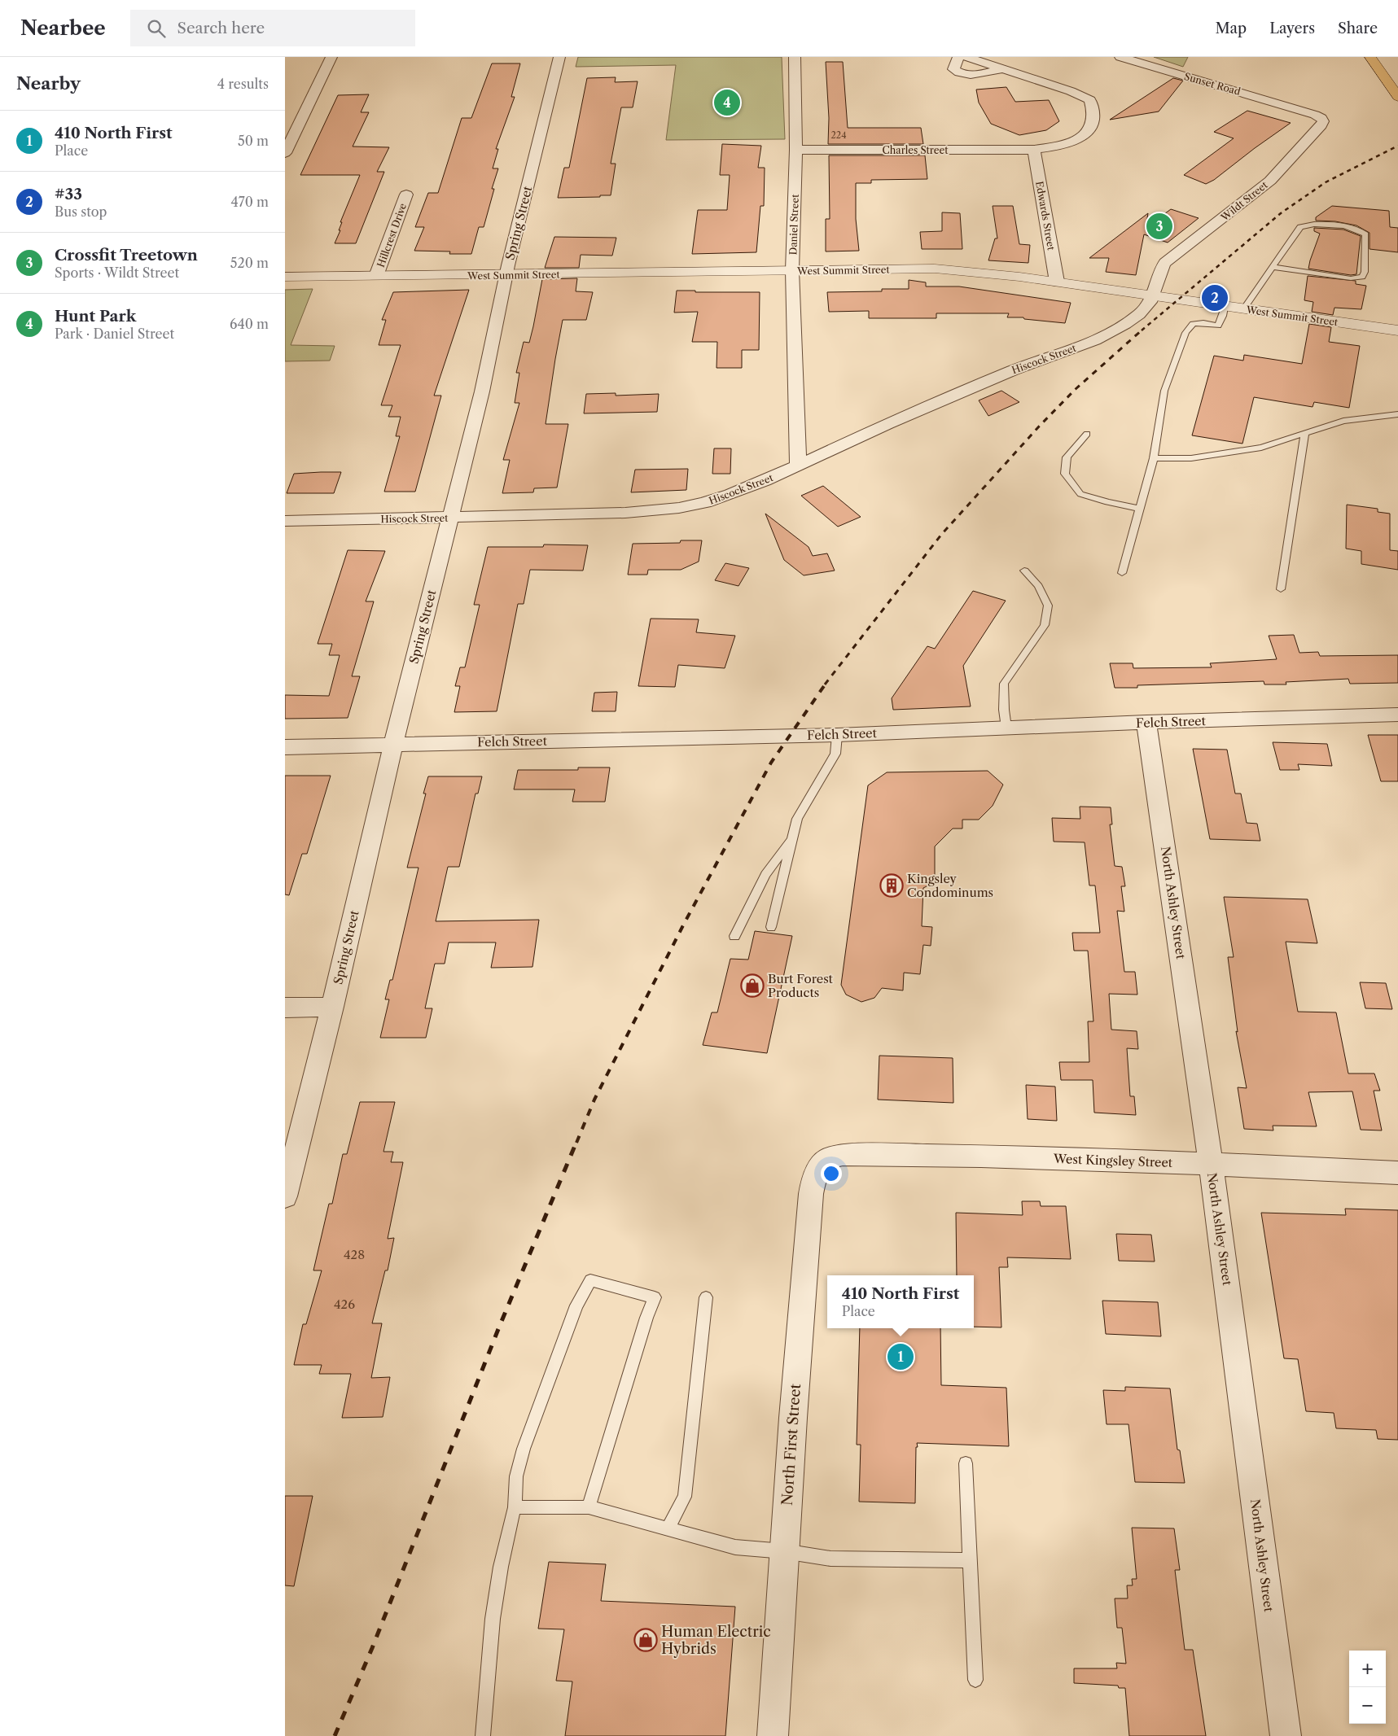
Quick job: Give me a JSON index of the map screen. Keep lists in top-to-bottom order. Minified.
{"streets":{"street":["Sunset Road","Charles Street","Wildt Street","Edwards Street","Spring Street","Daniel Street","Hillcrest Drive","West Summit Street","Hiscock Street","Felch Street","North Ashley Street","West Kingsley Street","North First Street"]},"crossings":[["Sunset Road","Wildt Street"],["Charles Street","Edwards Street"],["Charles Street","Daniel Street"],["Wildt Street","West Summit Street"],["Wildt Street","Hiscock Street"],["Edwards Street","West Summit Street"],["Spring Street","West Summit Street"],["Spring Street","Hiscock Street"],["Spring Street","Felch Street"],["Daniel Street","West Summit Street"],["Daniel Street","Hiscock Street"],["Hillcrest Drive","West Summit Street"],["West Summit Street","Hiscock Street"],["Felch Street","North Ashley Street"],["North Ashley Street","West Kingsley Street"],["West Kingsley Street","North First Street"]],"places":{"building":["Kingsley Condominums"],"shop":["Burt Forest Products","Human Electric Hybrids"]},"house_numbers":["224","428","426"],"page":{"header":"Nearbee","search":"Search here","nav":["Map","Layers","Share"],"heading":["Nearby","4 results"],"pins":["4","3","2","1"],"list":[{"mark":"1","name":"410 North First","note":"Place","value":"50 m"},{"mark":"2","name":"#33","note":"Bus stop","value":"470 m"},{"mark":"3","name":"Crossfit Treetown","note":"Sports · Wildt Street","value":"520 m"},{"mark":"4","name":"Hunt Park","note":"Park · Daniel Street","value":"640 m"}],"popup":["410 North First","Place"],"map_buttons":["+","−"]}}
